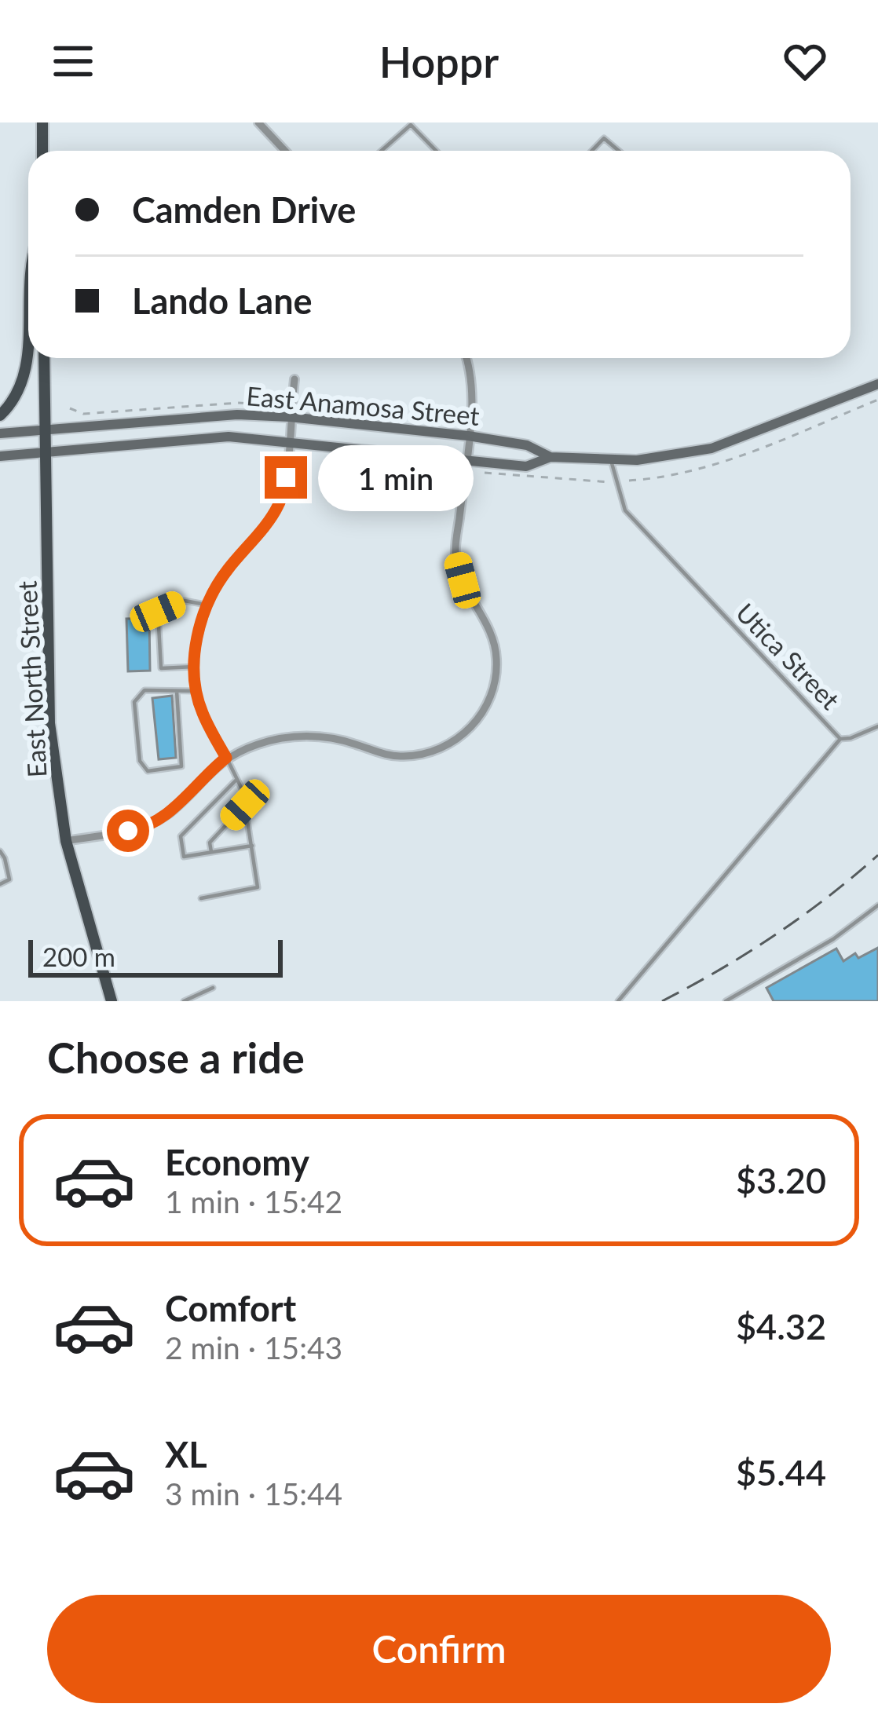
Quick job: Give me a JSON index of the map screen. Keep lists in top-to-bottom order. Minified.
{"streets":{"main road":["East Anamosa Street","East North Street"],"lane":["Utica Street"]},"crossings":[["East Anamosa Street","Utica Street"],["East Anamosa Street","East North Street"]],"scale_bar":"200 m","page":{"header":"Hoppr","banner":["Camden Drive","Lando Lane"],"bubble":"1 min","scale":"200 m","heading":"Choose a ride","list":[{"name":"Economy","note":"1 min · 15:42","value":"$3.20"},{"name":"Comfort","note":"2 min · 15:43","value":"$4.32"},{"name":"XL","note":"3 min · 15:44","value":"$5.44"}],"buttons":"Confirm"}}
